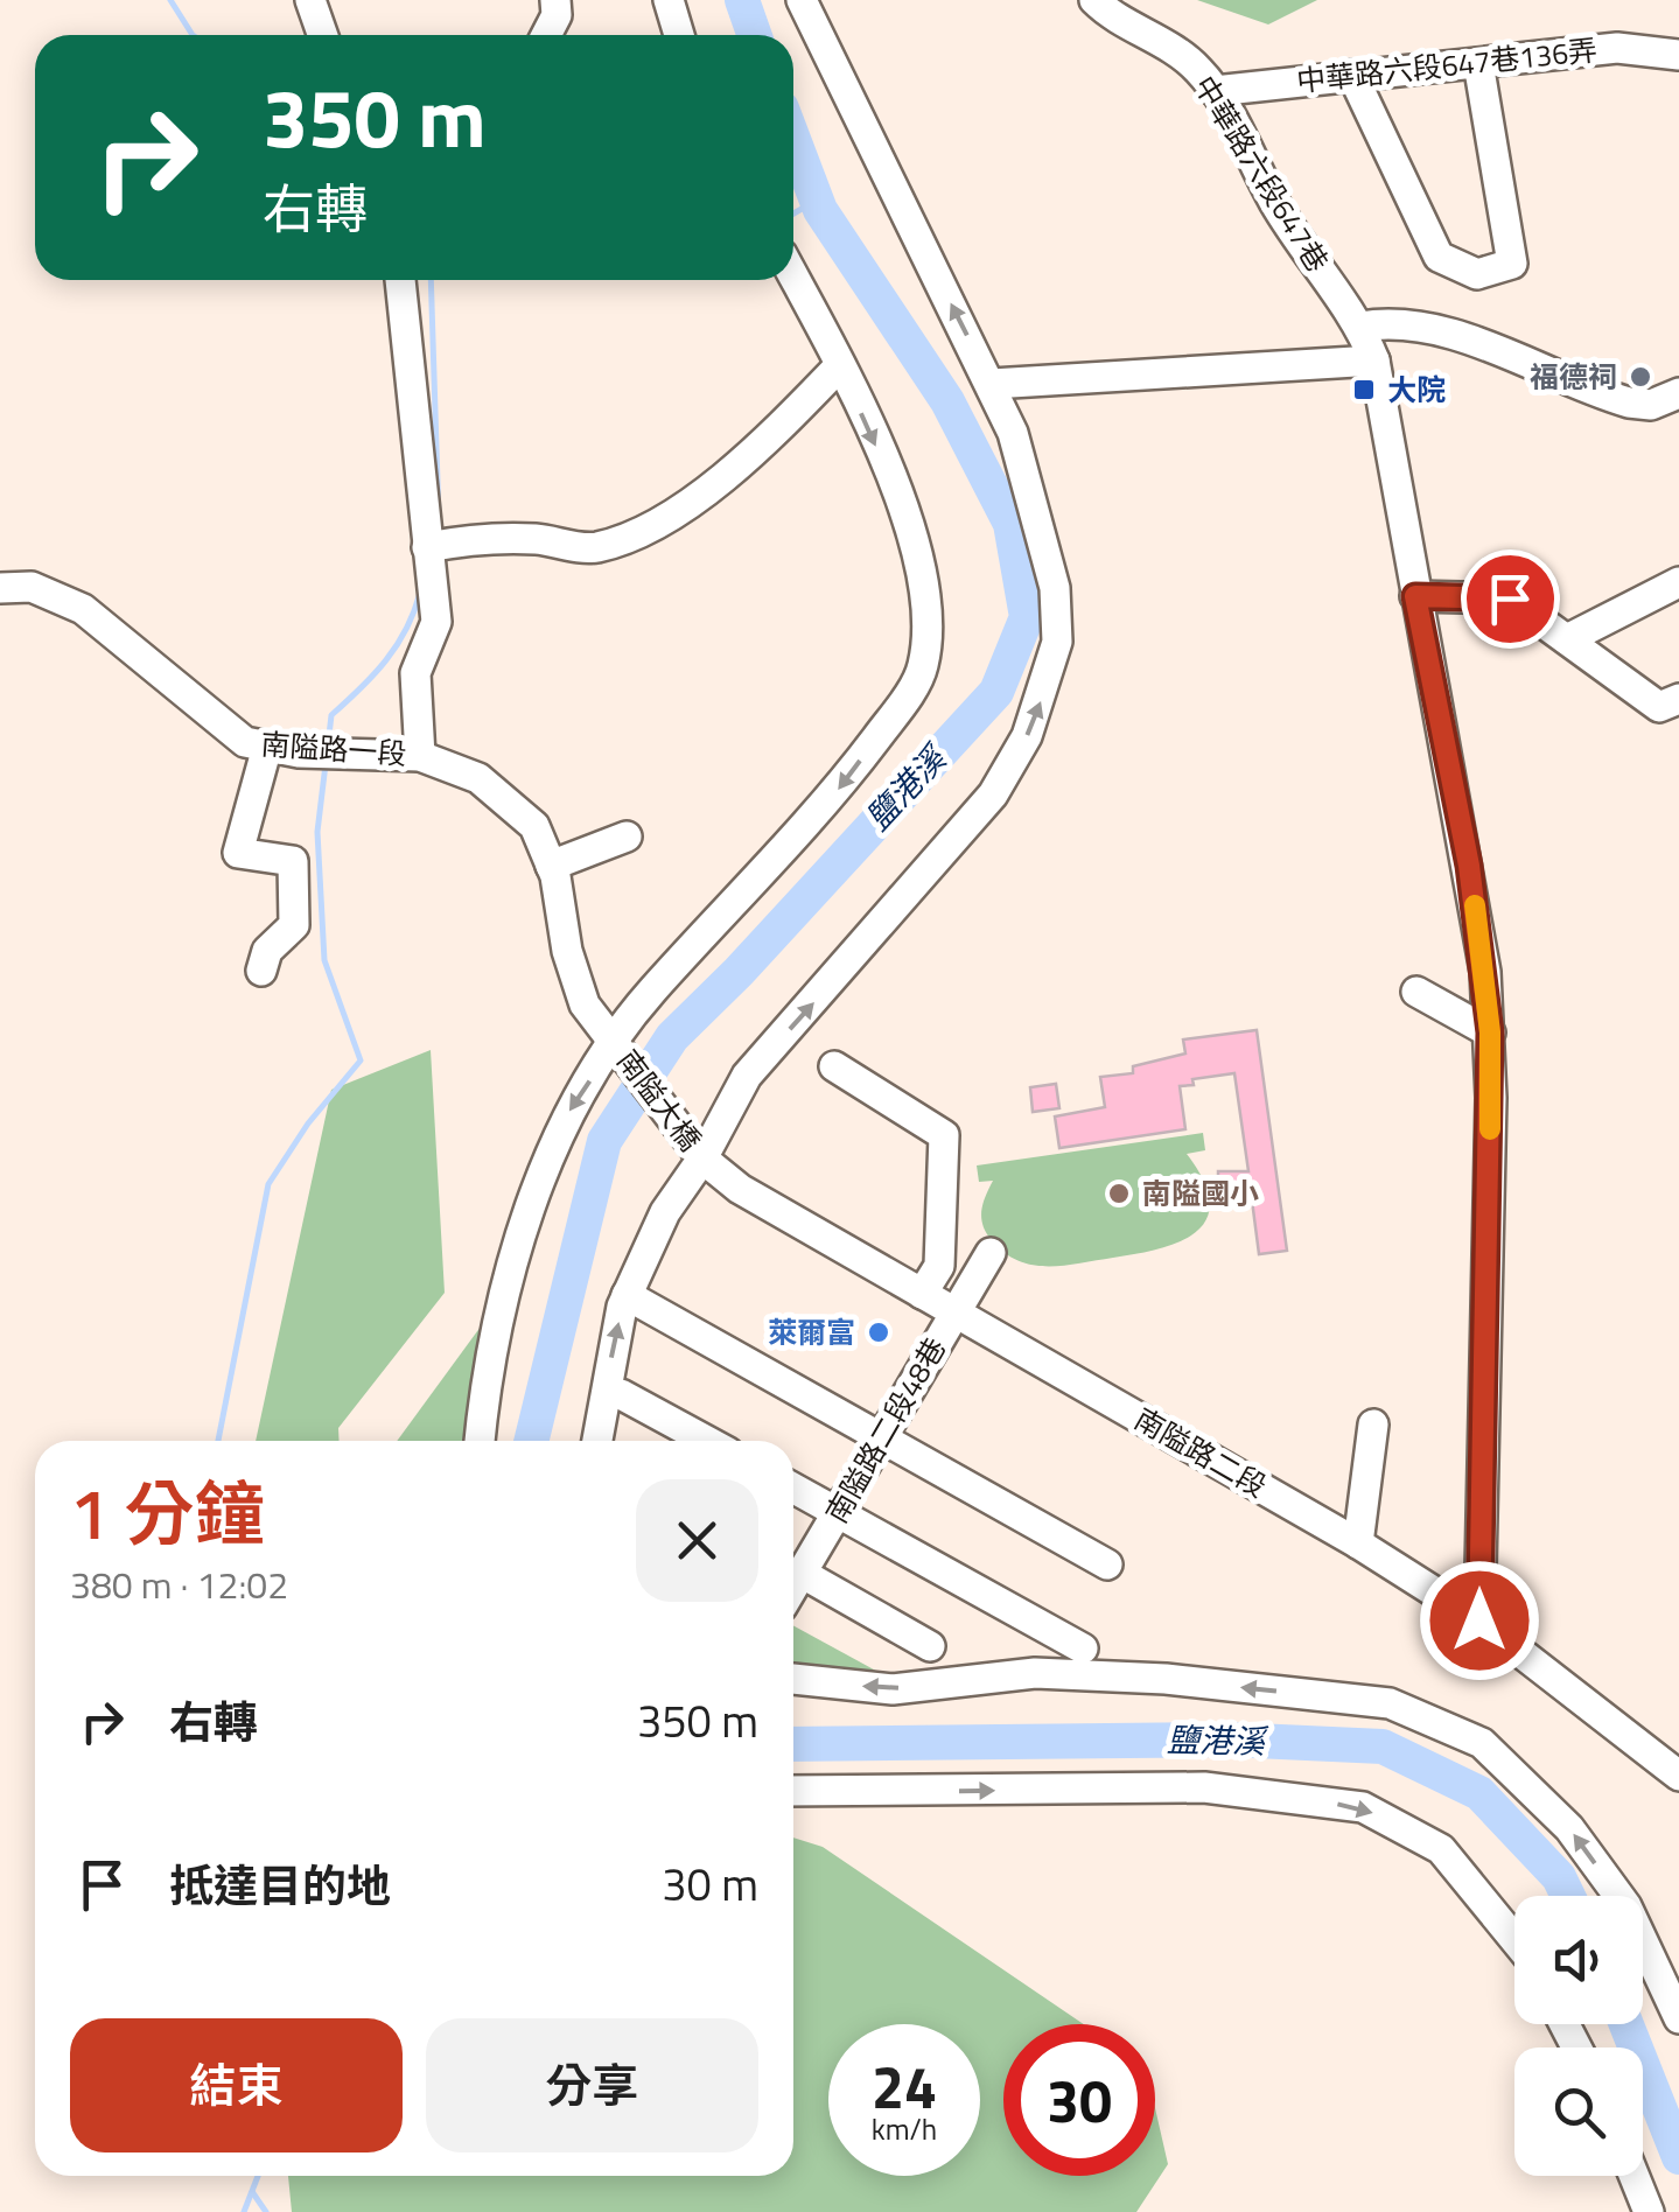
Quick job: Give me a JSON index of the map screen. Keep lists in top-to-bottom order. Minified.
{"streets":{"street":["中華路六段647巷136弄","中華路六段647巷","南隘路一段","南隘大橋","南隘路二段48巷","南隘路二段"]},"crossings":[["中華路六段647巷136弄","中華路六段647巷"],["中華路六段647巷","南隘路二段"],["南隘路一段","南隘大橋"],["南隘大橋","南隘路二段"],["南隘路二段48巷","南隘路二段"]],"water":["鹽港溪"],"places":{"other":["福德祠","南隘國小","萊爾富"],"transit":["大院"]},"page":{"turn":["350 m","右轉"],"heading":["1 分鐘","380 m · 12:02"],"list":[{"name":"右轉","value":"350 m"},{"name":"抵達目的地","value":"30 m"}],"buttons":["結束","分享"],"speed":"24 km/h","limit":"30"}}
